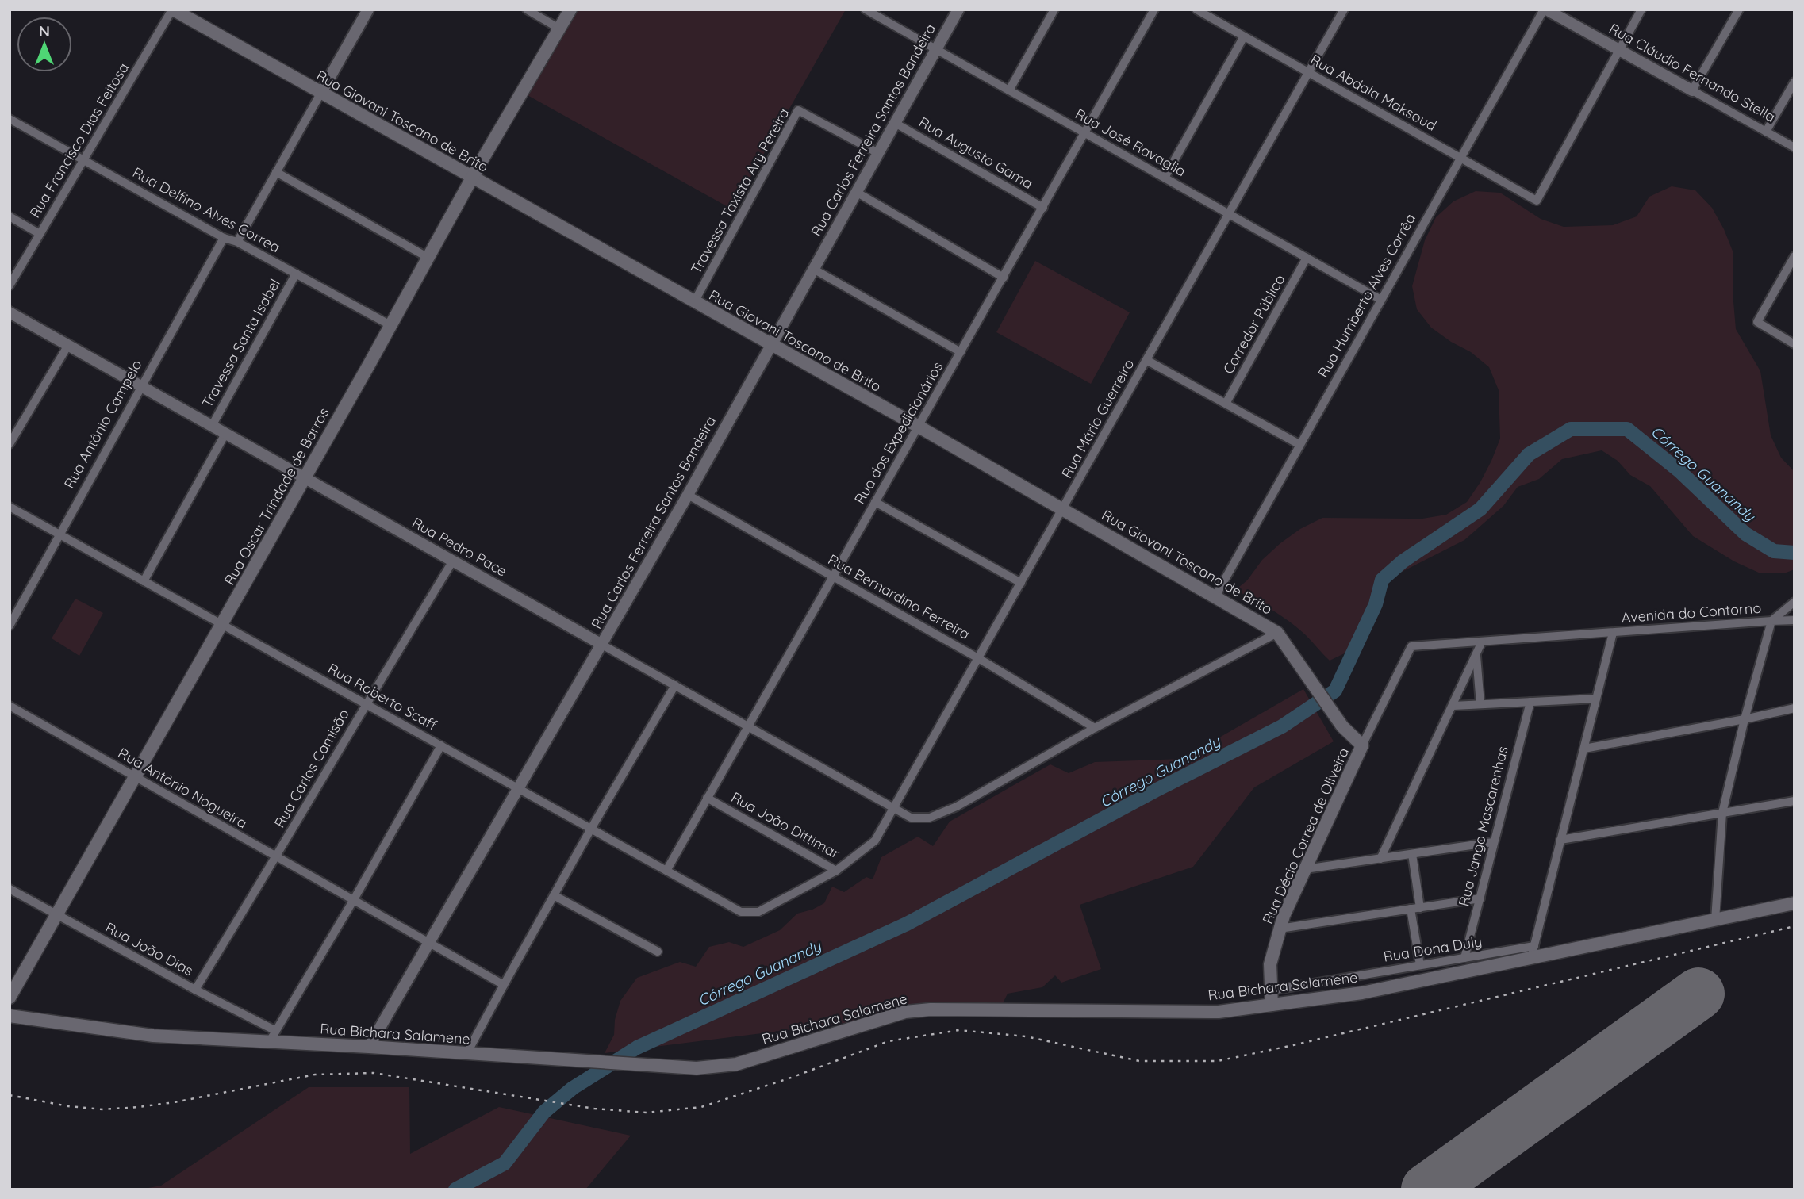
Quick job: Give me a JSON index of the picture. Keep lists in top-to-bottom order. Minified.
{"streets":{"main road":["Rua Giovani Toscano de Brito","Rua Oscar Trindade de Barros","Rua Décio Correa de Oliveira","Rua Bichara Salamene"],"street":["Rua Cláudio Fernando Stella","Rua Abdala Maksoud","Rua Carlos Ferreira Santos Bandeira","Rua Francisco Dias Feitosa","Rua José Ravaglia","Rua Augusto Gama","Travessa Taxista Ary Pereira","Rua Delfino Alves Correa","Rua Humberto Alves Corrêa","Corredor Público","Travessa Santa Isabel","Rua Mário Guerreiro","Rua Antônio Campelo","Rua dos Expedicionários","Rua Pedro Pace","Rua Bernardino Ferreira","Avenida do Contorno","Rua Roberto Scaff","Rua Carlos Camisão","Rua Antônio Nogueira","Rua João Dittimar","Rua Jango Mascarenhas","Rua João Dias","Rua Dona Duly"]},"crossings":[["Rua Cláudio Fernando Stella","Rua Abdala Maksoud"],["Rua Cláudio Fernando Stella","Rua Humberto Alves Corrêa"],["Rua Abdala Maksoud","Rua Humberto Alves Corrêa"],["Rua Abdala Maksoud","Rua Mário Guerreiro"],["Rua Giovani Toscano de Brito","Rua Carlos Ferreira Santos Bandeira"],["Rua Giovani Toscano de Brito","Rua Francisco Dias Feitosa"],["Rua Giovani Toscano de Brito","Travessa Taxista Ary Pereira"],["Rua Giovani Toscano de Brito","Rua Humberto Alves Corrêa"],["Rua Giovani Toscano de Brito","Rua Mário Guerreiro"],["Rua Giovani Toscano de Brito","Rua dos Expedicionários"],["Rua Giovani Toscano de Brito","Rua Oscar Trindade de Barros"],["Rua Giovani Toscano de Brito","Rua Pedro Pace"],["Rua Giovani Toscano de Brito","Avenida do Contorno"],["Rua Giovani Toscano de Brito","Rua Décio Correa de Oliveira"],["Rua Carlos Ferreira Santos Bandeira","Rua José Ravaglia"],["Rua Carlos Ferreira Santos Bandeira","Rua Augusto Gama"],["Rua Carlos Ferreira Santos Bandeira","Travessa Taxista Ary Pereira"],["Rua Carlos Ferreira Santos Bandeira","Rua Pedro Pace"],["Rua Carlos Ferreira Santos Bandeira","Rua Bernardino Ferreira"],["Rua Carlos Ferreira Santos Bandeira","Rua Roberto Scaff"],["Rua Carlos Ferreira Santos Bandeira","Rua Antônio Nogueira"],["Rua Carlos Ferreira Santos Bandeira","Rua Bichara Salamene"],["Rua Francisco Dias Feitosa","Rua Delfino Alves Correa"],["Rua José Ravaglia","Rua Humberto Alves Corrêa"],["Rua José Ravaglia","Corredor Público"],["Rua José Ravaglia","Rua Mário Guerreiro"],["Rua José Ravaglia","Rua dos Expedicionários"],["Rua Augusto Gama","Rua dos Expedicionários"],["Rua Delfino Alves Correa","Travessa Santa Isabel"],["Rua Delfino Alves Correa","Rua Antônio Campelo"],["Rua Delfino Alves Correa","Rua Oscar Trindade de Barros"],["Travessa Santa Isabel","Rua Pedro Pace"],["Rua Mário Guerreiro","Rua Pedro Pace"],["Rua Mário Guerreiro","Rua Bernardino Ferreira"],["Rua Mário Guerreiro","Rua João Dittimar"],["Rua Antônio Campelo","Rua Pedro Pace"],["Rua Antônio Campelo","Rua Roberto Scaff"],["Rua dos Expedicionários","Rua Pedro Pace"],["Rua dos Expedicionários","Rua Bernardino Ferreira"],["Rua dos Expedicionários","Rua Roberto Scaff"],["Rua dos Expedicionários","Rua João Dittimar"],["Rua Oscar Trindade de Barros","Rua Pedro Pace"],["Rua Oscar Trindade de Barros","Rua Roberto Scaff"],["Rua Oscar Trindade de Barros","Rua Antônio Nogueira"],["Rua Oscar Trindade de Barros","Rua João Dias"],["Rua Pedro Pace","Rua Bernardino Ferreira"],["Rua Pedro Pace","Rua Carlos Camisão"],["Avenida do Contorno","Rua Décio Correa de Oliveira"],["Avenida do Contorno","Rua Bichara Salamene"],["Rua Roberto Scaff","Rua Carlos Camisão"],["Rua Roberto Scaff","Rua João Dittimar"],["Rua Carlos Camisão","Rua Antônio Nogueira"],["Rua Carlos Camisão","Rua João Dias"],["Rua Jango Mascarenhas","Rua Dona Duly"],["Rua Décio Correa de Oliveira","Rua Dona Duly"],["Rua Décio Correa de Oliveira","Rua Bichara Salamene"],["Rua João Dias","Rua Bichara Salamene"],["Rua Dona Duly","Rua Bichara Salamene"]],"water":["Córrego Guanandy"],"north":"top"}
